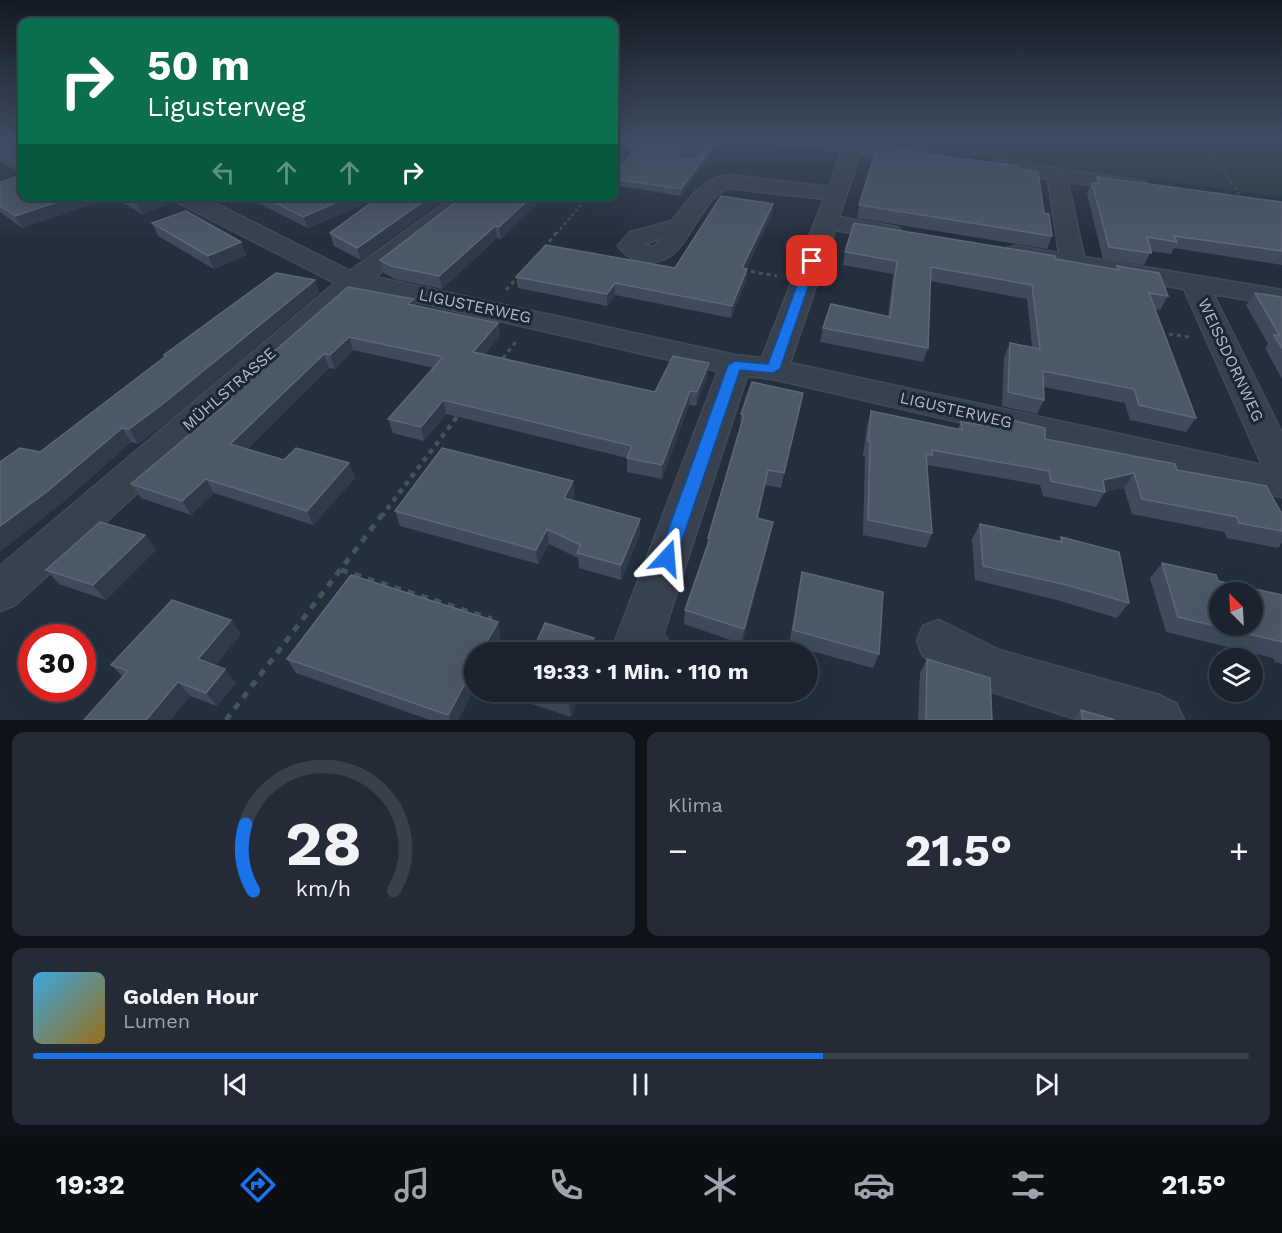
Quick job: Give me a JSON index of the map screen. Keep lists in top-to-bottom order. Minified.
{"streets":{"street":["LIGUSTERWEG","WEISSDORNWEG","MÜHLSTRASSE"]},"crossings":[["LIGUSTERWEG","MÜHLSTRASSE"]],"north":"top left","page":{"turn":["50 m","Ligusterweg"],"limit":"30","trip":"19:33 · 1 Min. · 110 m","tile":"Klima","heat":["−","21.5°","+"],"song":["Golden Hour","Lumen"],"tabs":["19:32","21.5°"],"gauge":["28","km/h"]}}
